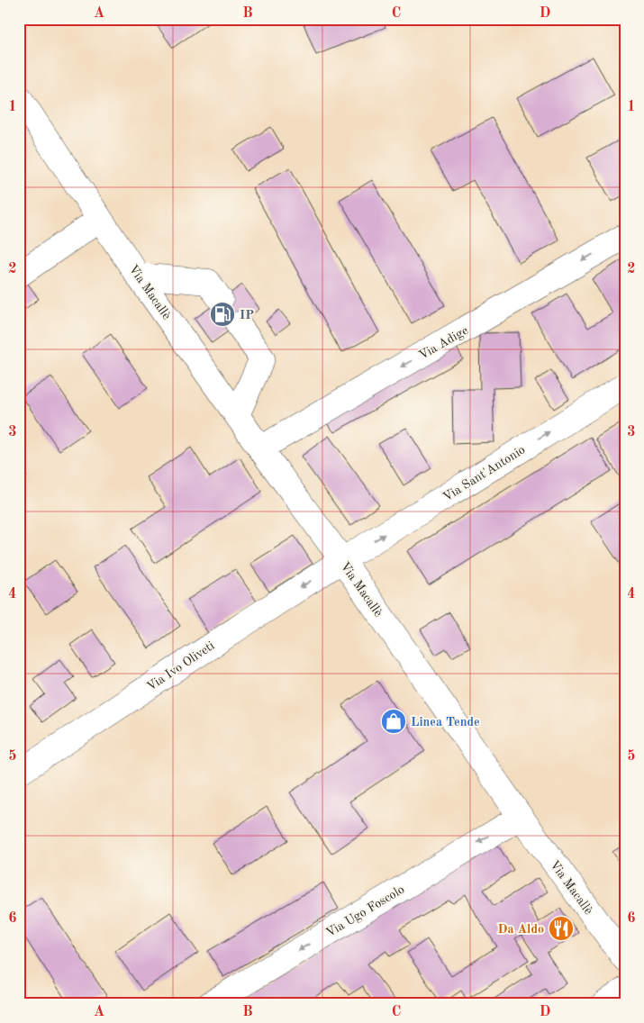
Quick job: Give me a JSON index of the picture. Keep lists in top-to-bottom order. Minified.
{"streets":{"street":["Via Macallè","Via Adige","Via Sant'Antonio","Via Ivo Oliveti","Via Ugo Foscolo"]},"crossings":[["Via Macallè","Via Adige"],["Via Macallè","Via Sant'Antonio"],["Via Macallè","Via Ivo Oliveti"],["Via Macallè","Via Ugo Foscolo"],["Via Sant'Antonio","Via Ivo Oliveti"]],"one_way":["Via Adige","Via Sant'Antonio","Via Ivo Oliveti","Via Ugo Foscolo"],"places":{"fuel station":["IP"],"shop":["Linea Tende"],"restaurant":["Da Aldo"]},"grid":{"columns":["A","B","C","D"],"rows":["1","2","3","4","5","6"]}}
